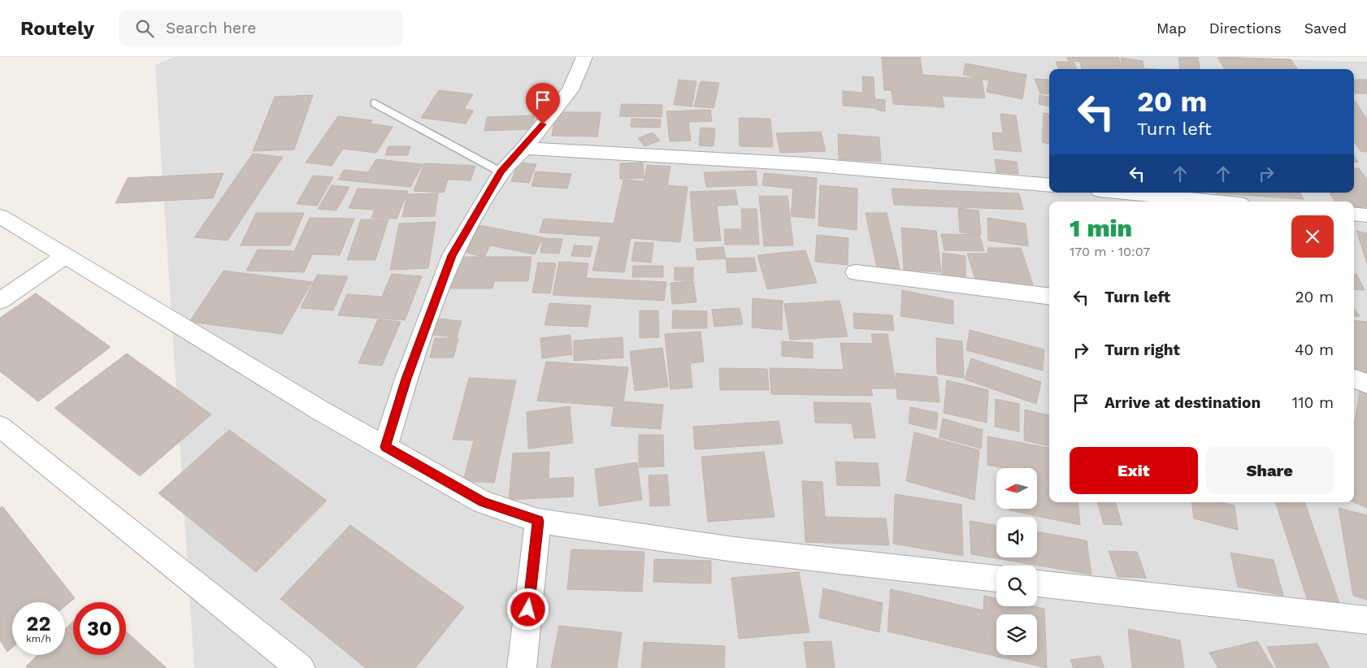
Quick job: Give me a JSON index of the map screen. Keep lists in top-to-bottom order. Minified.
{"north":"left","page":{"header":"Routely","search":"Search here","nav":["Map","Directions","Saved"],"turn":["20 m","Turn left"],"heading":["1 min","170 m · 10:07"],"list":[{"name":"Turn left","value":"20 m"},{"name":"Turn right","value":"40 m"},{"name":"Arrive at destination","value":"110 m"}],"buttons":["Exit","Share"],"speed":"22 km/h","limit":"30"}}
